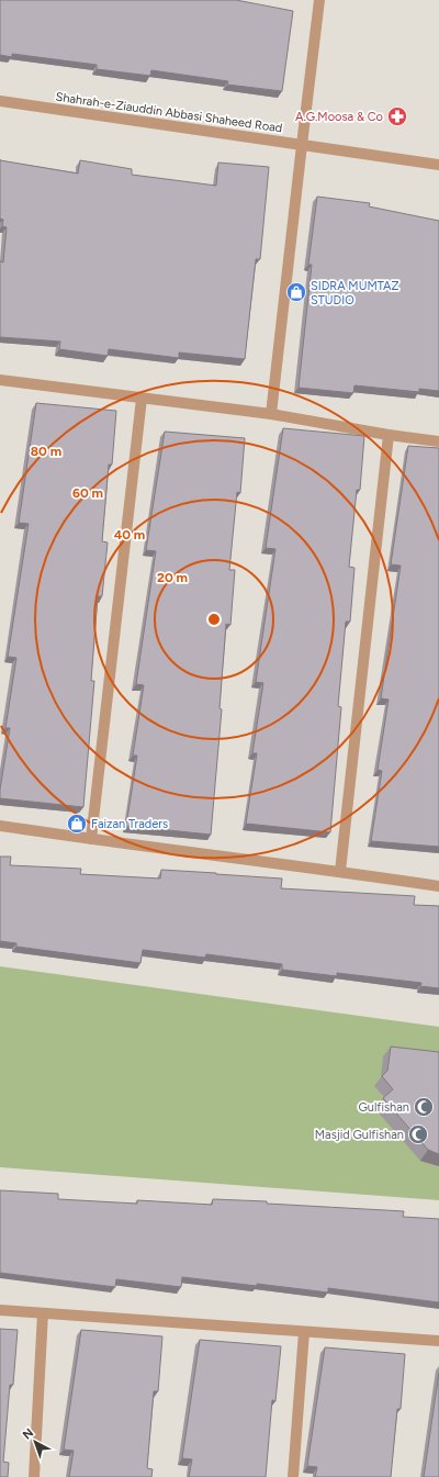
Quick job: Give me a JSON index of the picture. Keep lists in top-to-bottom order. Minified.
{"streets":{"street":["Shahrah-e-Ziauddin Abbasi Shaheed Road"]},"places":{"pharmacy":["A.G.Moosa & Co"],"shop":["SIDRA MUMTAZ STUDIO","Faizan Traders"],"mosque":["Gulfishan","Masjid Gulfishan"]},"north":"top left","rings":["80 m","60 m","40 m","20 m"]}
